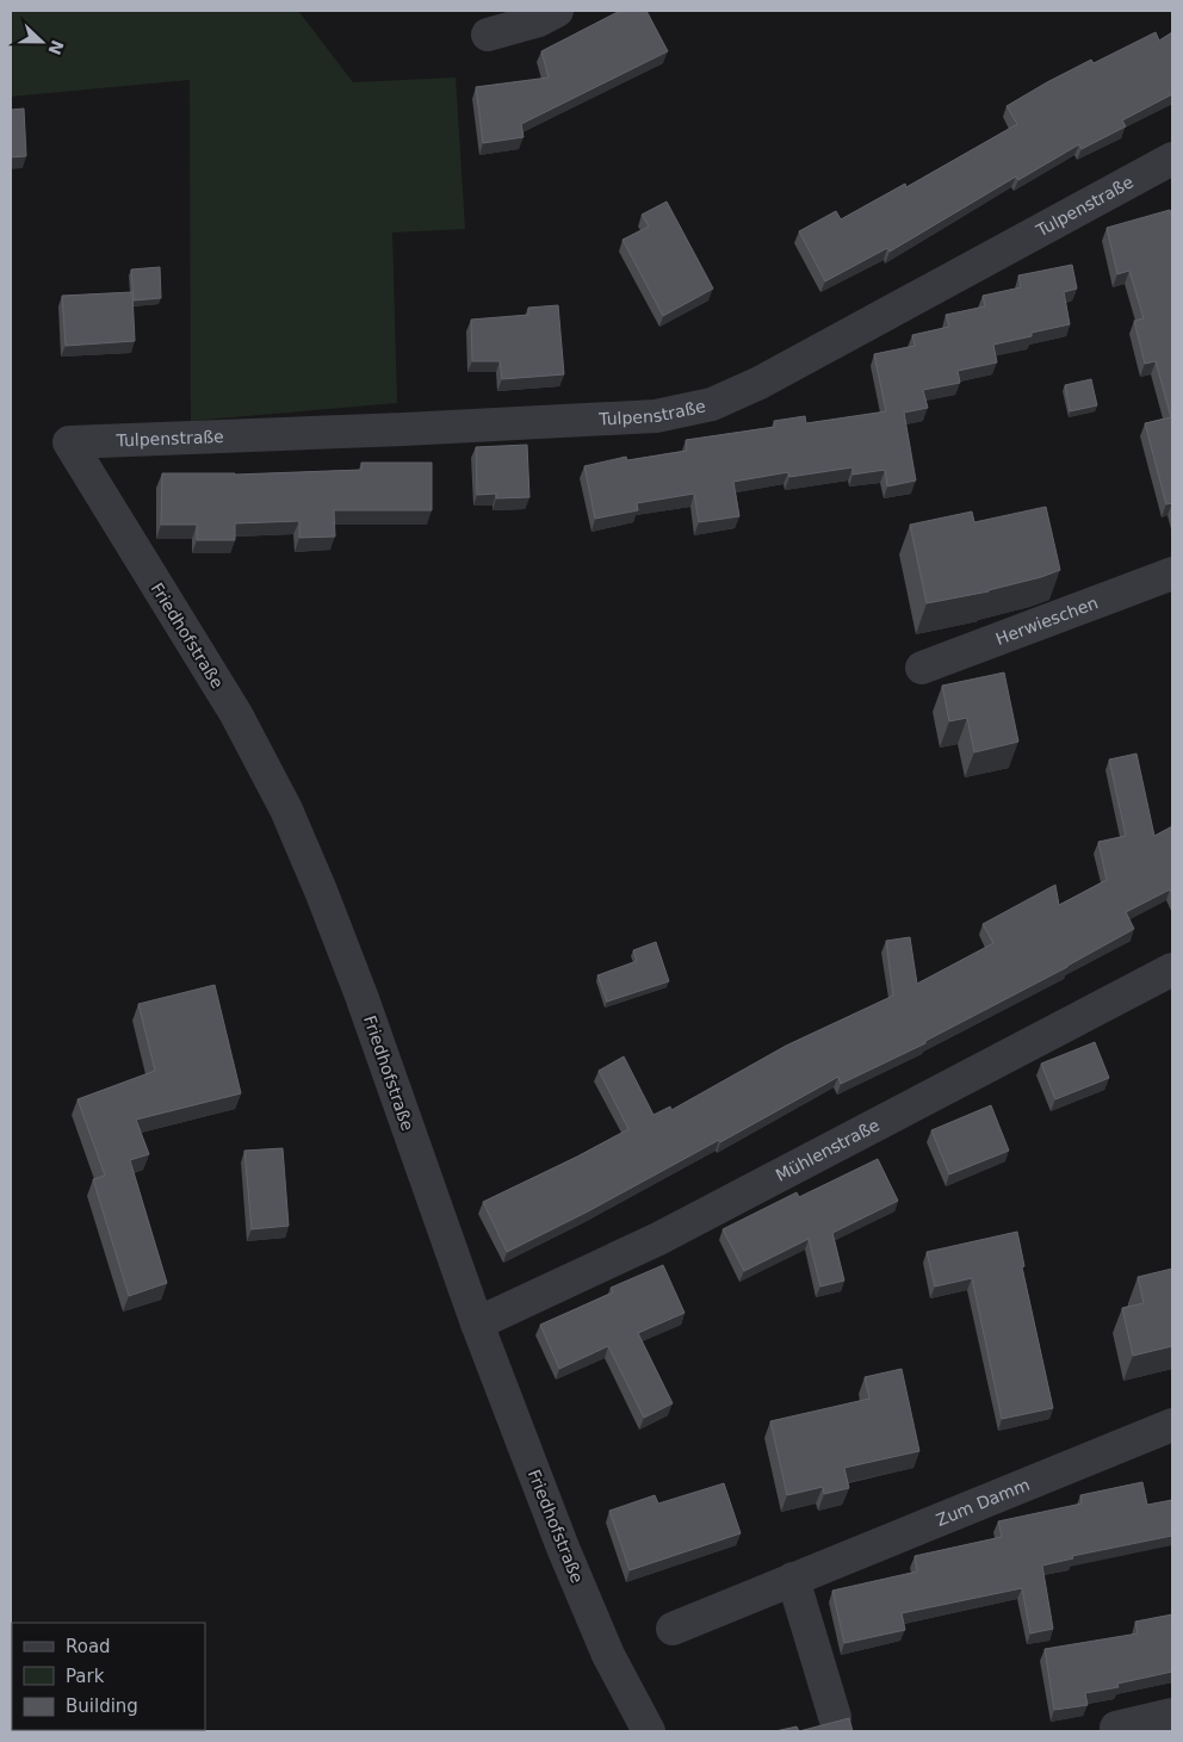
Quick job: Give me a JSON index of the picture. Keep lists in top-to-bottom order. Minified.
{"streets":{"street":["Tulpenstraße","Herwieschen","Friedhofstraße","Mühlenstraße","Zum Damm"]},"crossings":[["Tulpenstraße","Friedhofstraße"],["Friedhofstraße","Mühlenstraße"]],"legend":["Road","Park","Building"],"north":"right"}
